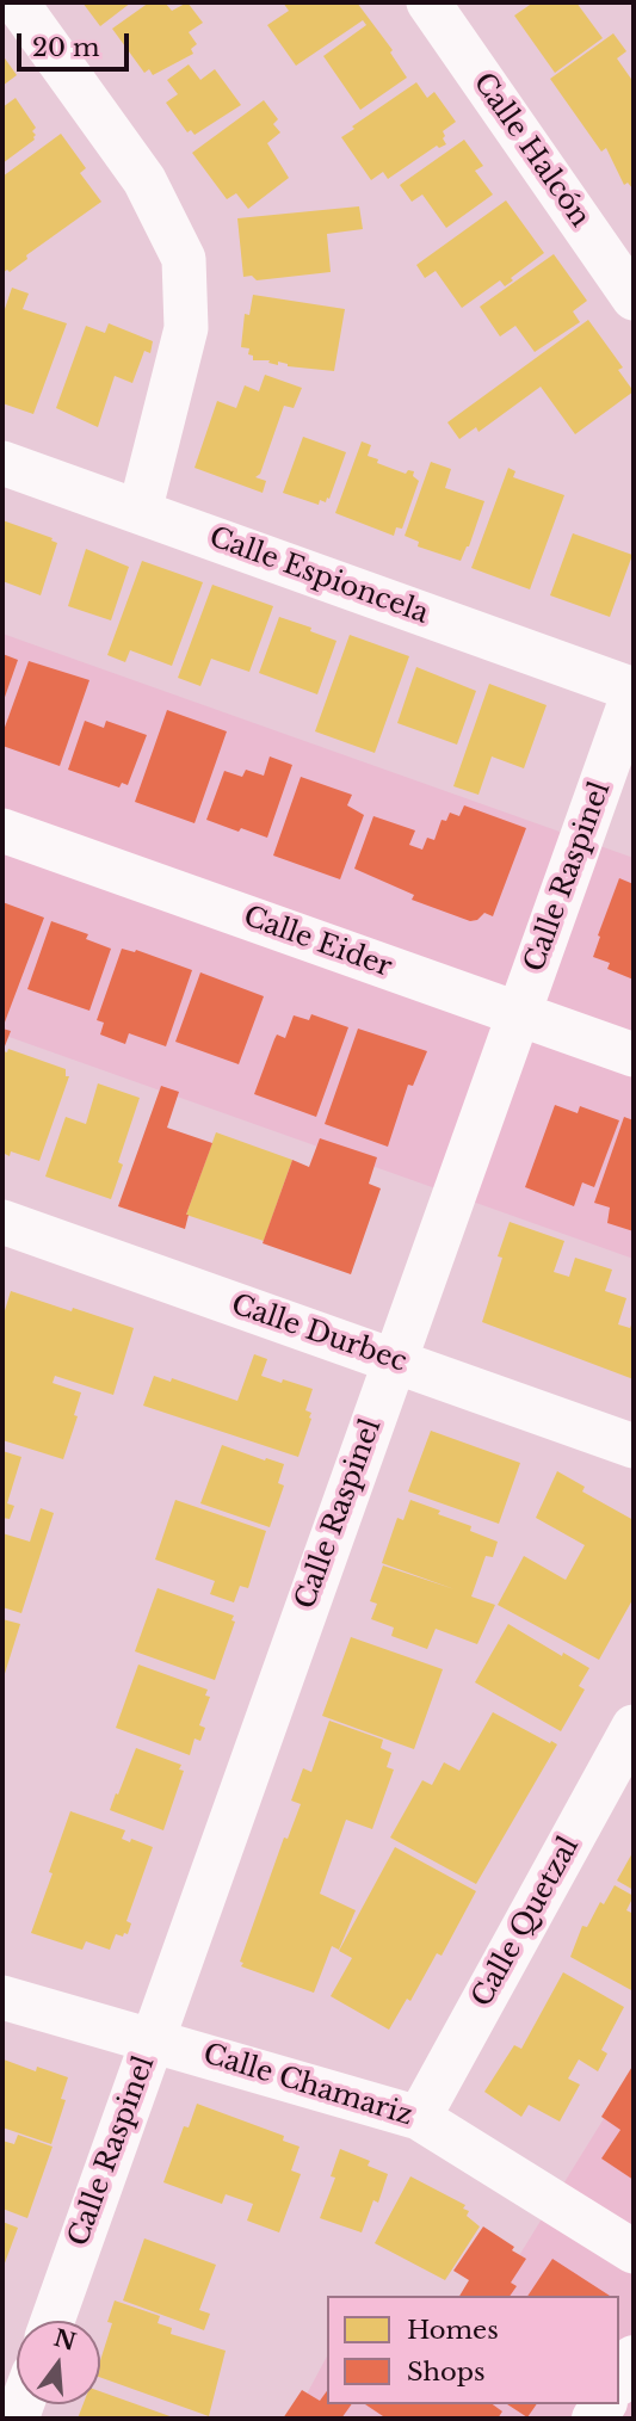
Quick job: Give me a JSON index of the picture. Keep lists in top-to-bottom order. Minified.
{"streets":{"street":["Calle Halcón","Calle Espioncela","Calle Raspinel","Calle Eider","Calle Durbec","Calle Quetzal","Calle Chamariz"]},"crossings":[["Calle Espioncela","Calle Raspinel"],["Calle Raspinel","Calle Eider"],["Calle Raspinel","Calle Durbec"],["Calle Raspinel","Calle Chamariz"],["Calle Quetzal","Calle Chamariz"]],"legend":["Homes","Shops"],"scale_bar":"20 m","north":"top"}
